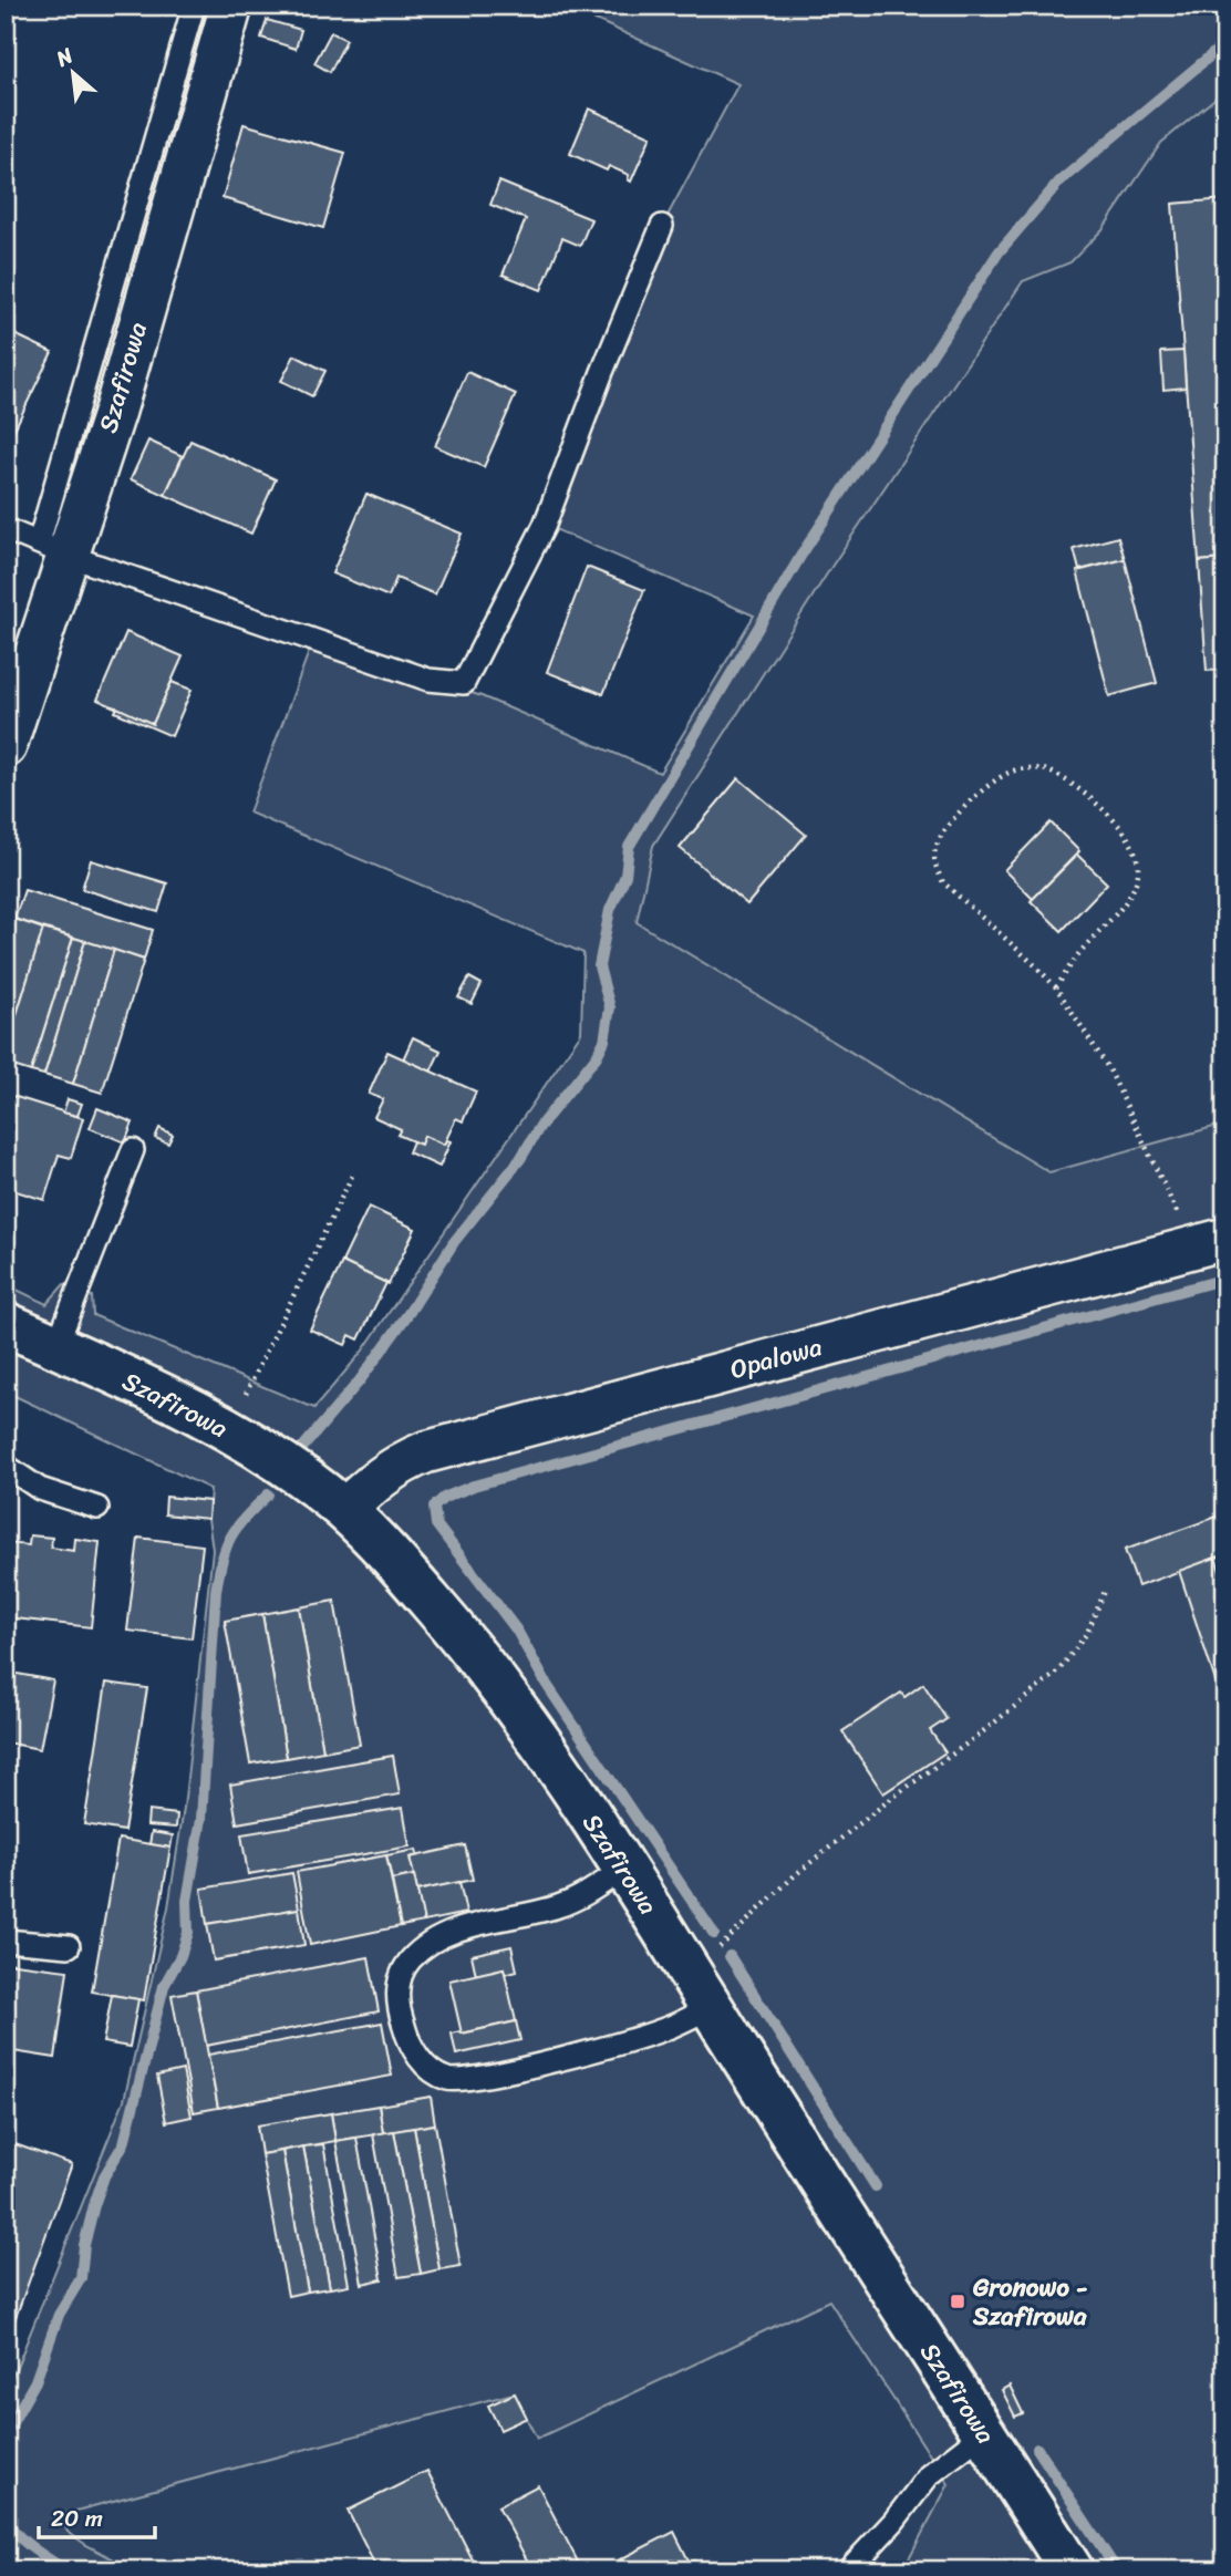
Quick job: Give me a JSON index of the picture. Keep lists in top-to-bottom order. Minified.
{"streets":{"street":["Szafirowa","Opalowa"]},"crossings":[["Szafirowa","Opalowa"]],"places":{"transit":["Gronowo - Szafirowa"]},"scale_bar":"20 m","north":"top left"}
